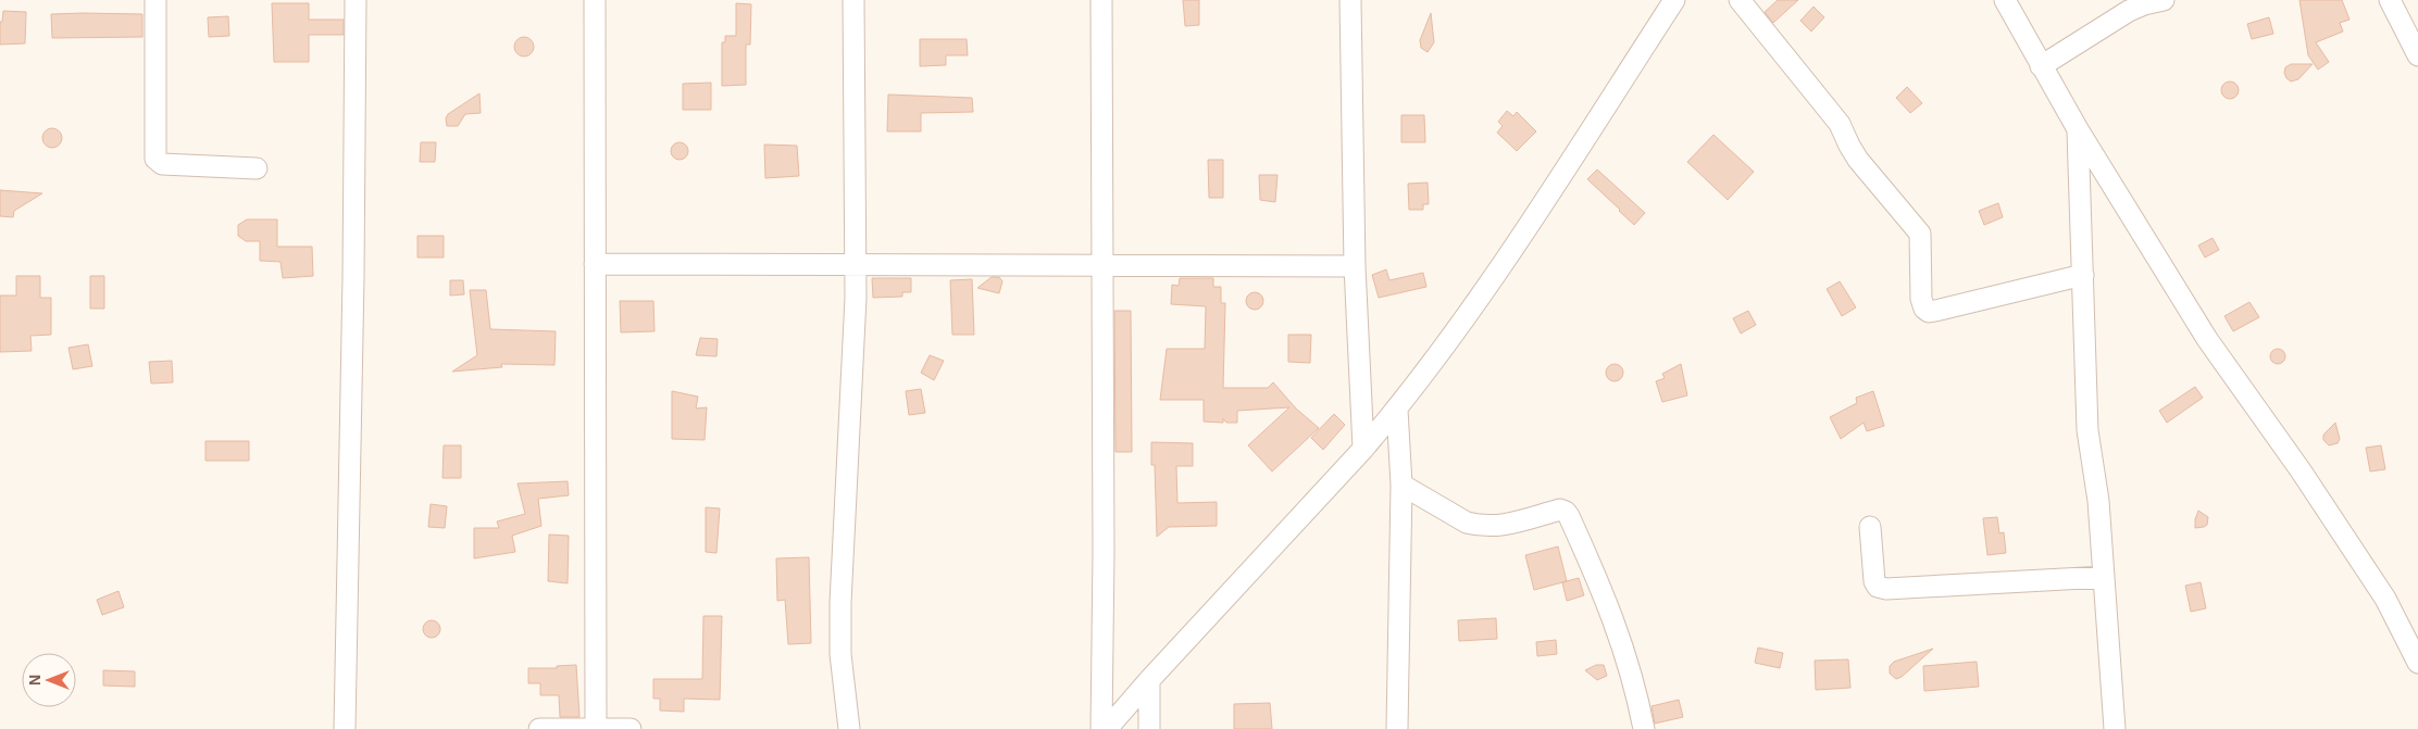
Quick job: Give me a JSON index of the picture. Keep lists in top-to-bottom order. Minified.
{"north":"left"}
